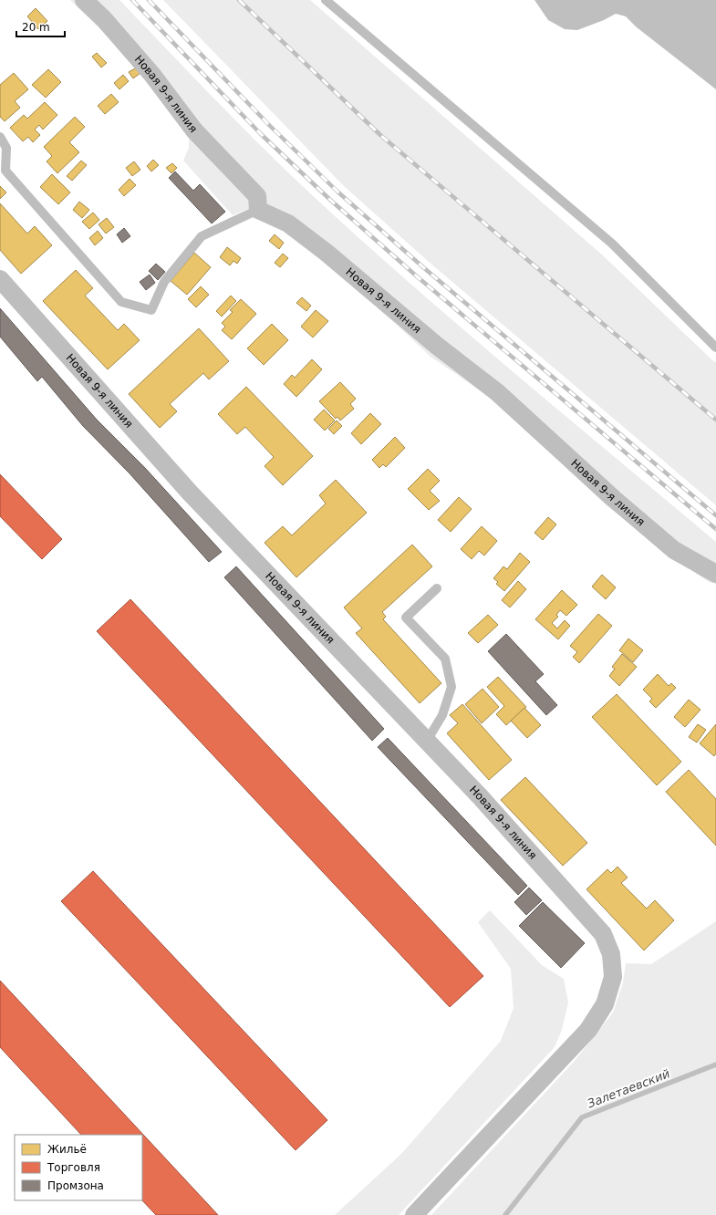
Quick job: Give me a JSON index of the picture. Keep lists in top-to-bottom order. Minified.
{"streets":{"street":["Новая 9-я линия"]},"water":["Залетаевский"],"legend":["Жильё","Торговля","Промзона"],"scale_bar":"20 m"}
